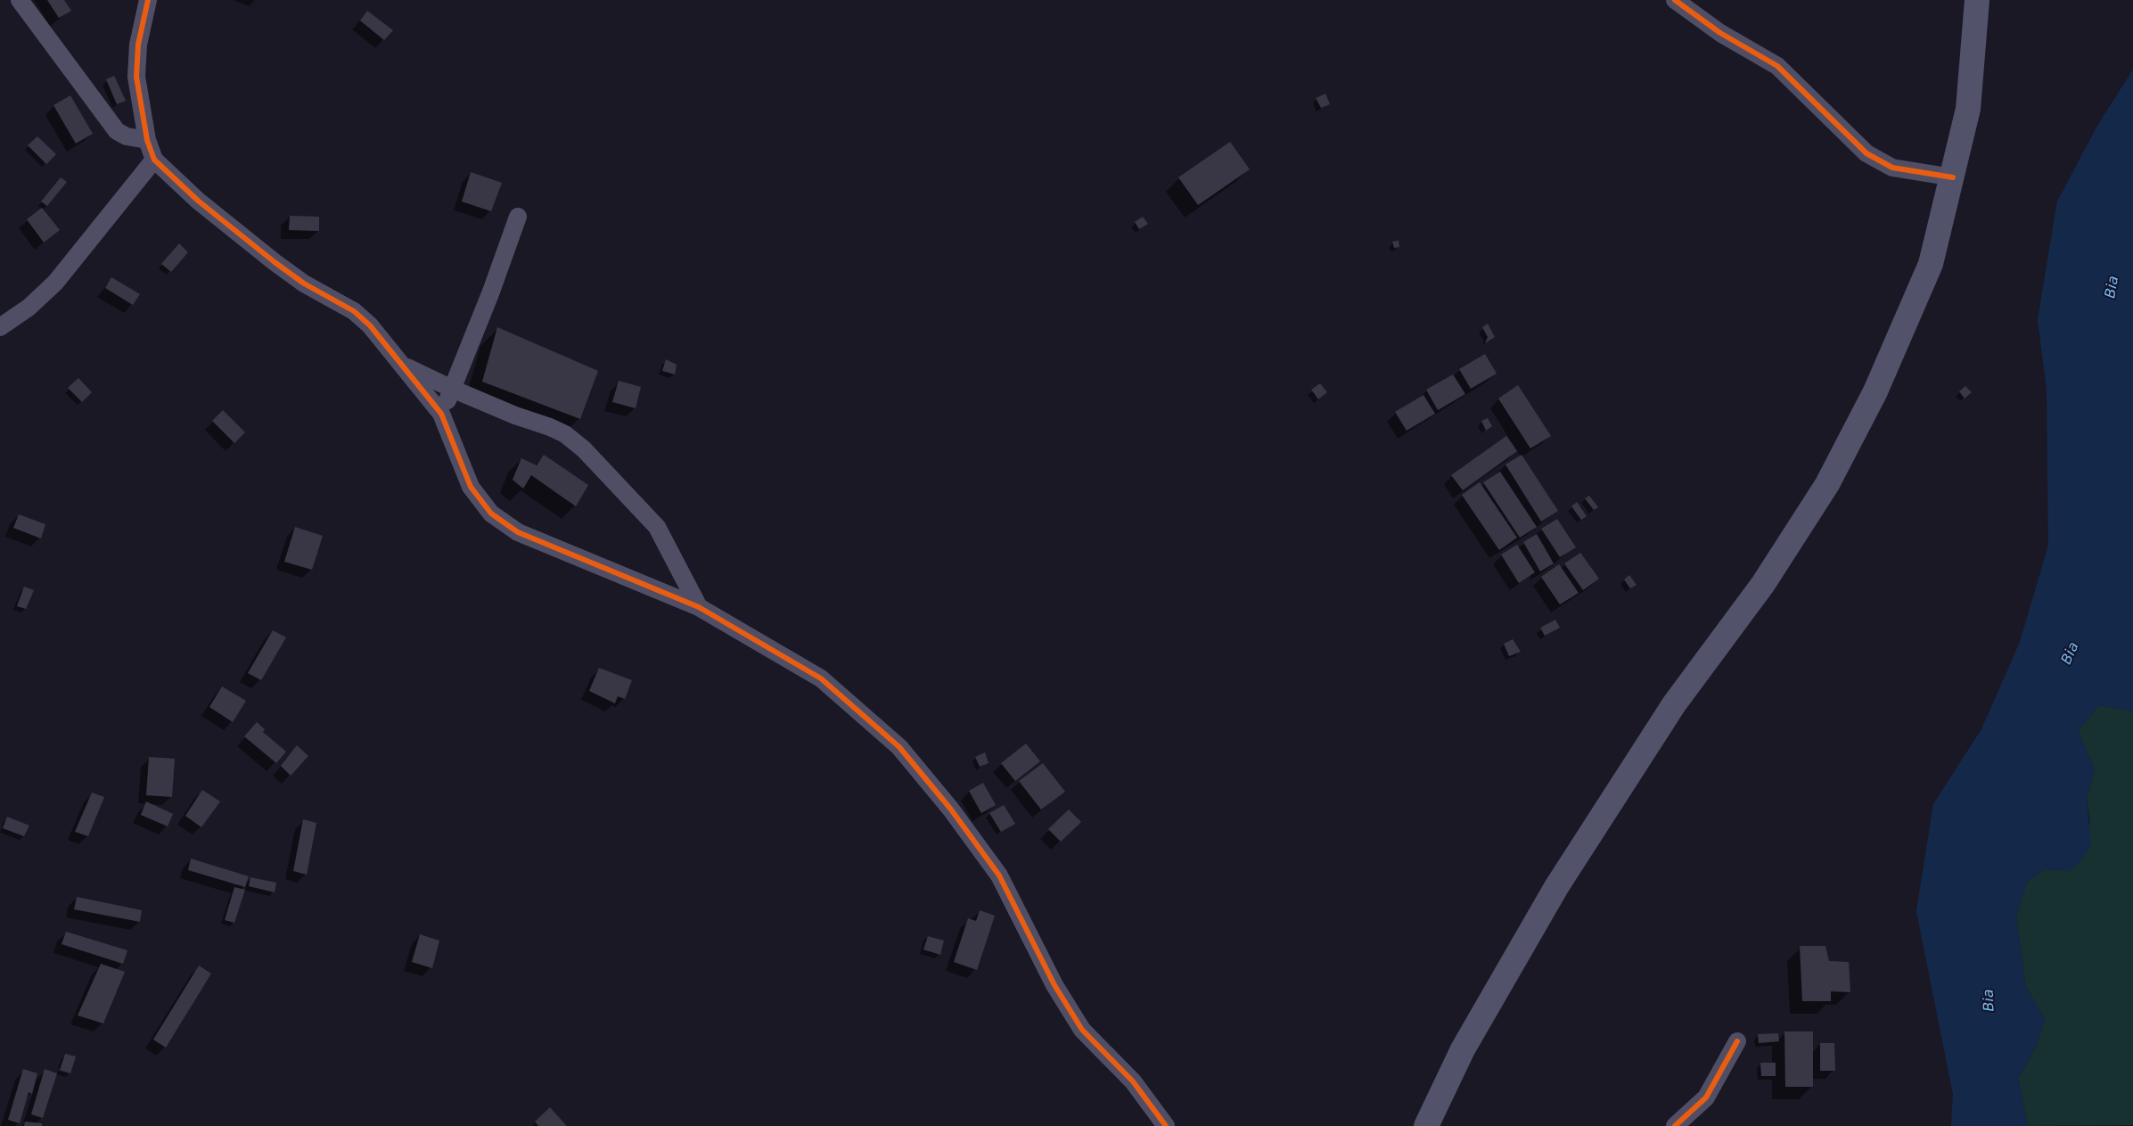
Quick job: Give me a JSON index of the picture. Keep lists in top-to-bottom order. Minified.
{"water":["Bia"]}
